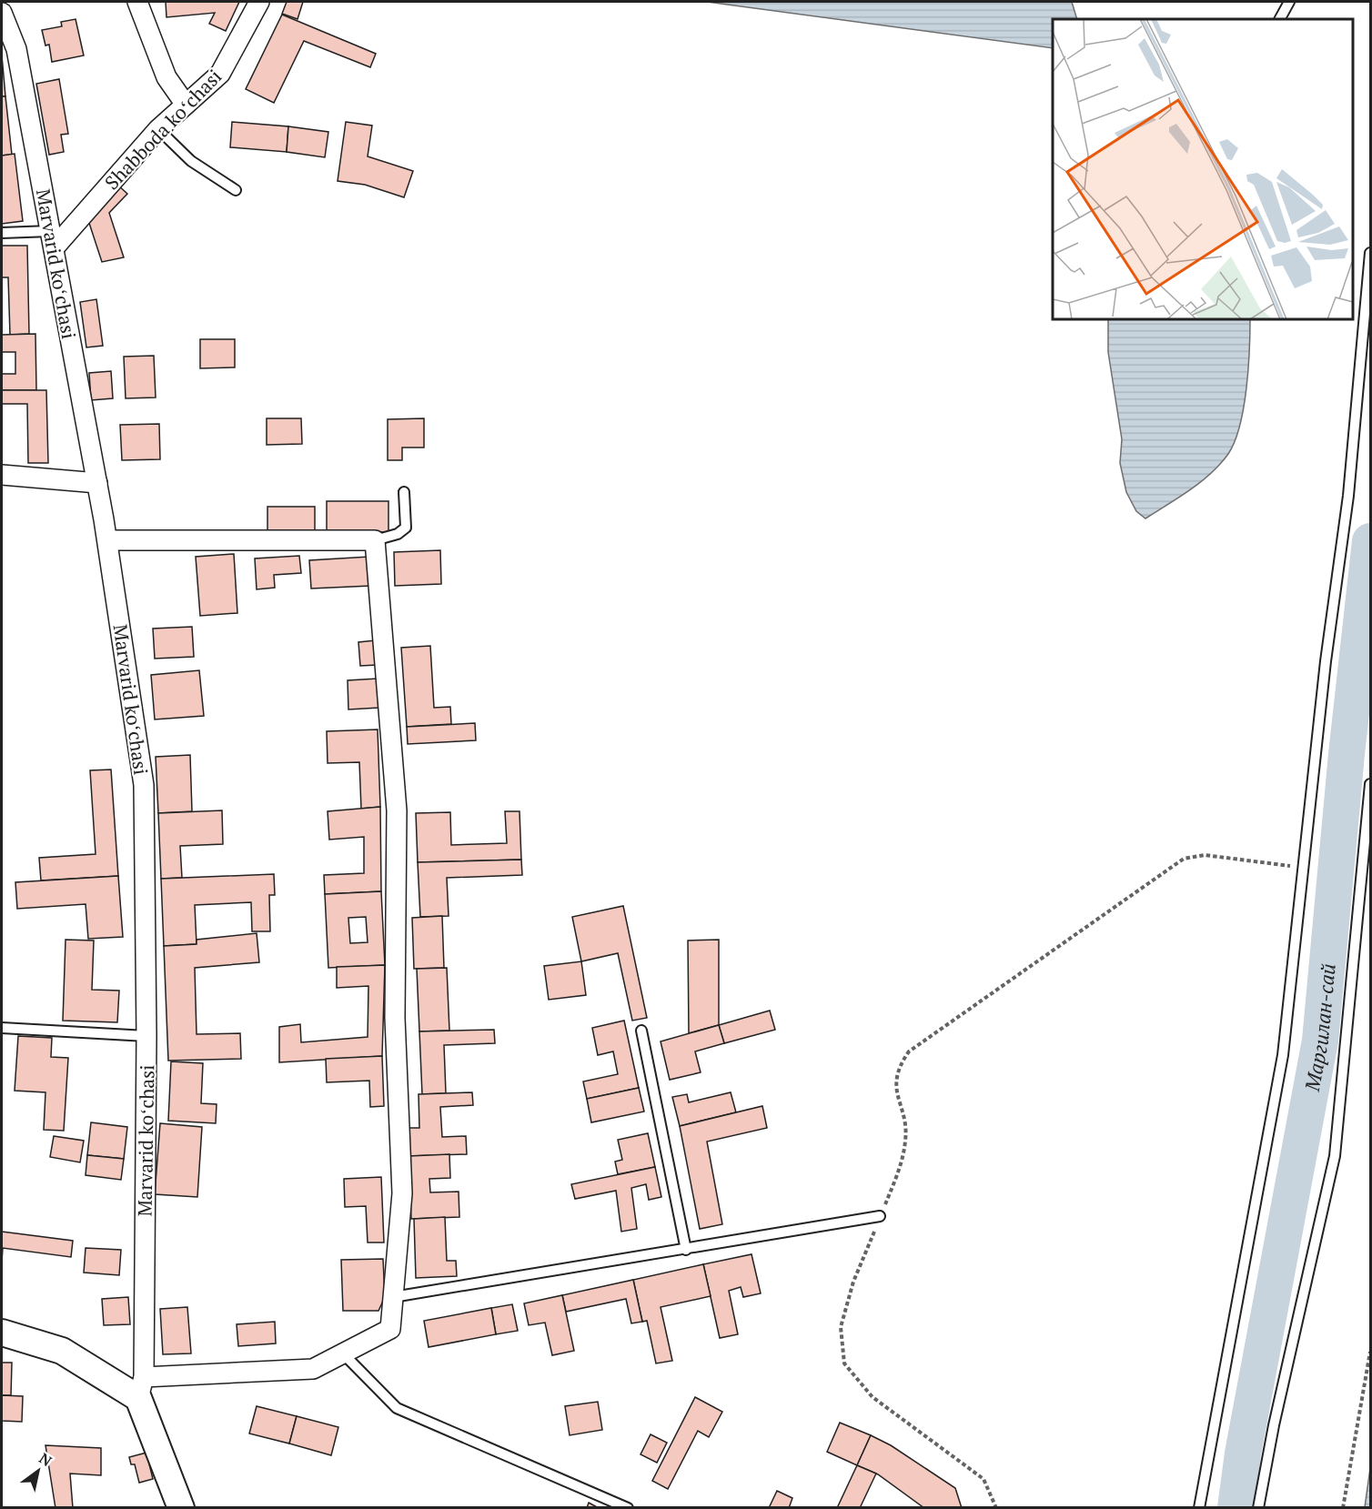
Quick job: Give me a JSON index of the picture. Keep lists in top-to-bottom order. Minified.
{"streets":{"street":["Shabboda koʻchasi","Marvarid koʻchasi"]},"crossings":[["Shabboda koʻchasi","Marvarid koʻchasi"]],"water":["Маргилан-сай"],"north":"top right"}
